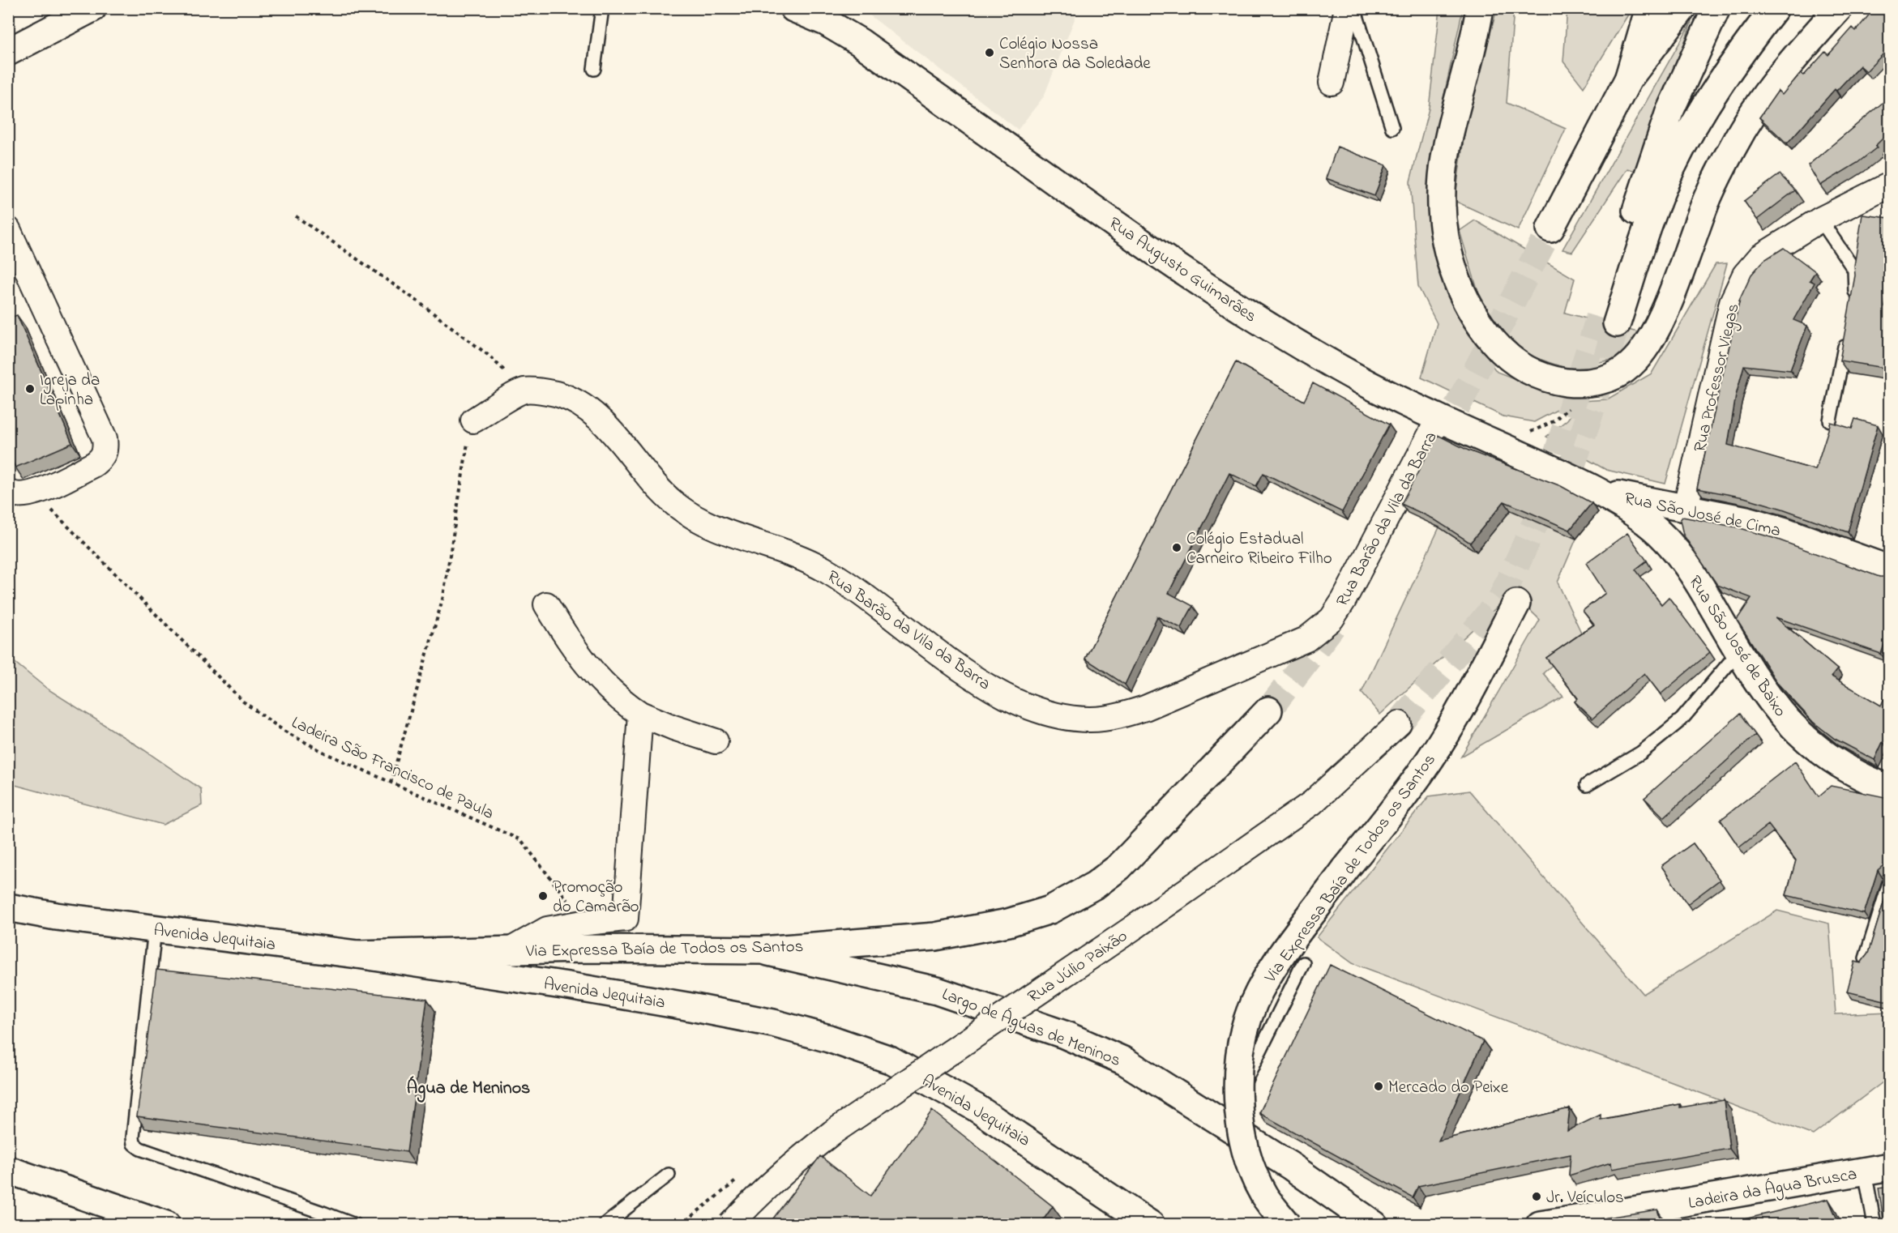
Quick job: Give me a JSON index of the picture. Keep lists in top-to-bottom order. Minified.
{"streets":{"main road":["Rua Augusto Guimarães","Rua São José de Cima","Rua São José de Baixo","Via Expressa Baía de Todos os Santos","Avenida Jequitaia","Largo de Águas de Meninos","Ladeira da Água Brusca"],"street":["Rua Professor Viegas","Rua Barão da Vila da Barra","Rua Júlio Paixão"],"path":["Ladeira São Francisco de Paula"]},"crossings":[["Rua Augusto Guimarães","Rua São José de Cima"],["Rua Augusto Guimarães","Rua Barão da Vila da Barra"],["Rua Augusto Guimarães","Rua São José de Baixo"],["Rua Professor Viegas","Rua São José de Cima"],["Rua São José de Cima","Rua São José de Baixo"],["Via Expressa Baía de Todos os Santos","Avenida Jequitaia"],["Via Expressa Baía de Todos os Santos","Largo de Águas de Meninos"]],"districts":["Água de Meninos"],"places":["Colégio Nossa Senhora da Soledade","Igreja da Lapinha","Colégio Estadual Carneiro Ribeiro Filho","Promoção do Camarão","Mercado do Peixe","Jr. Veículos"]}
